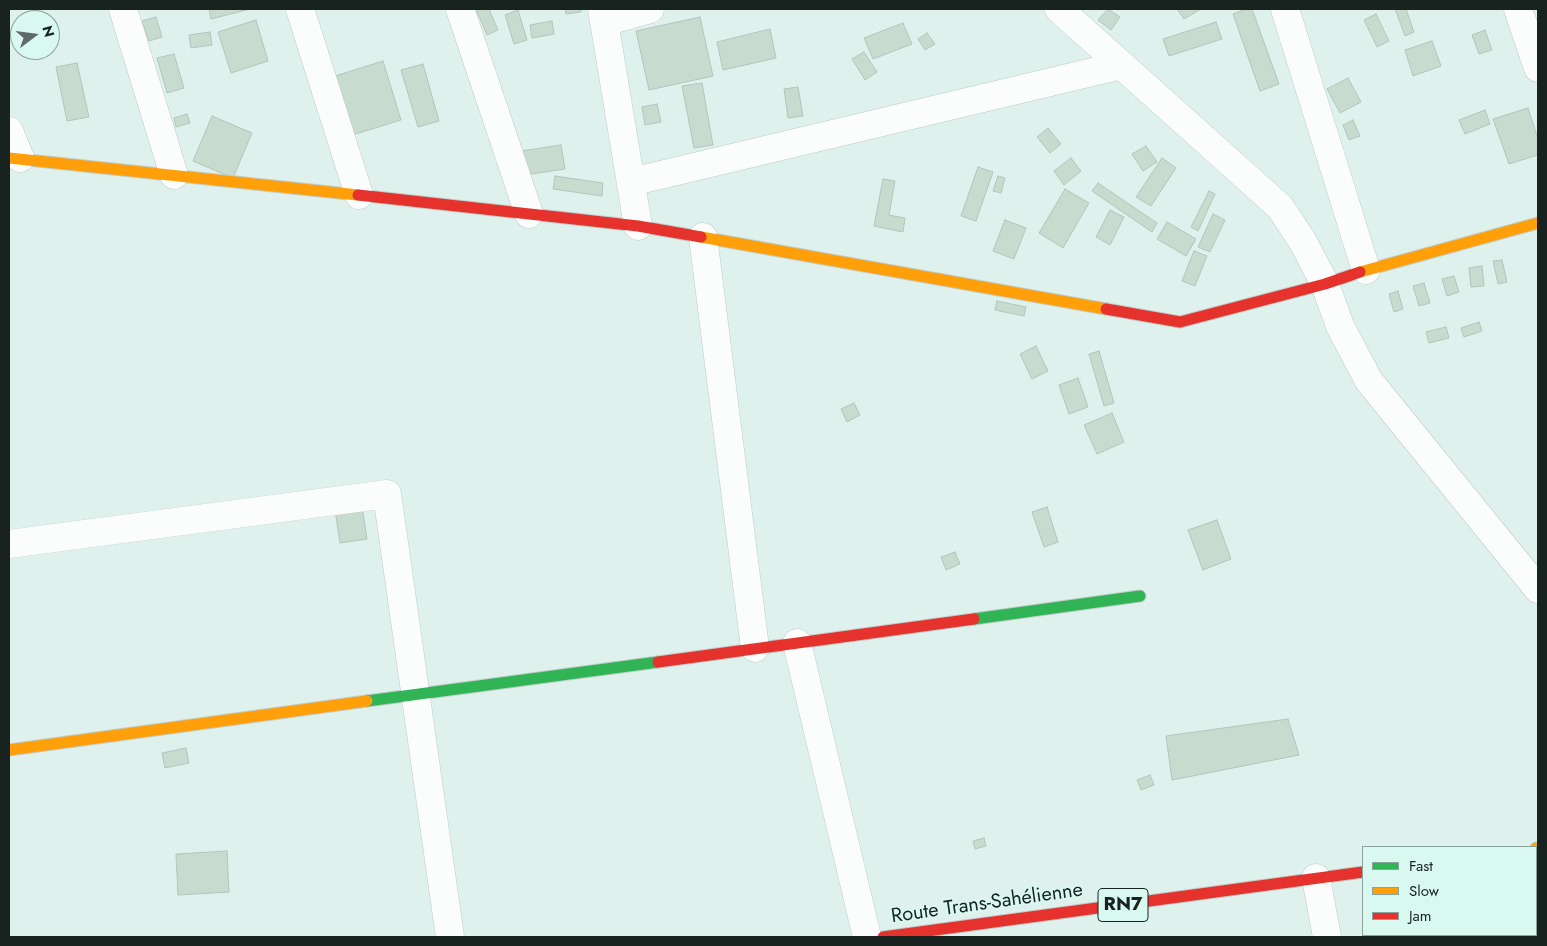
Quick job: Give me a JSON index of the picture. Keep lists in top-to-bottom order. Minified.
{"streets":{"main road":["Route Trans-Sahélienne","RN7"]},"legend":["Fast","Slow","Jam"],"north":"right"}
